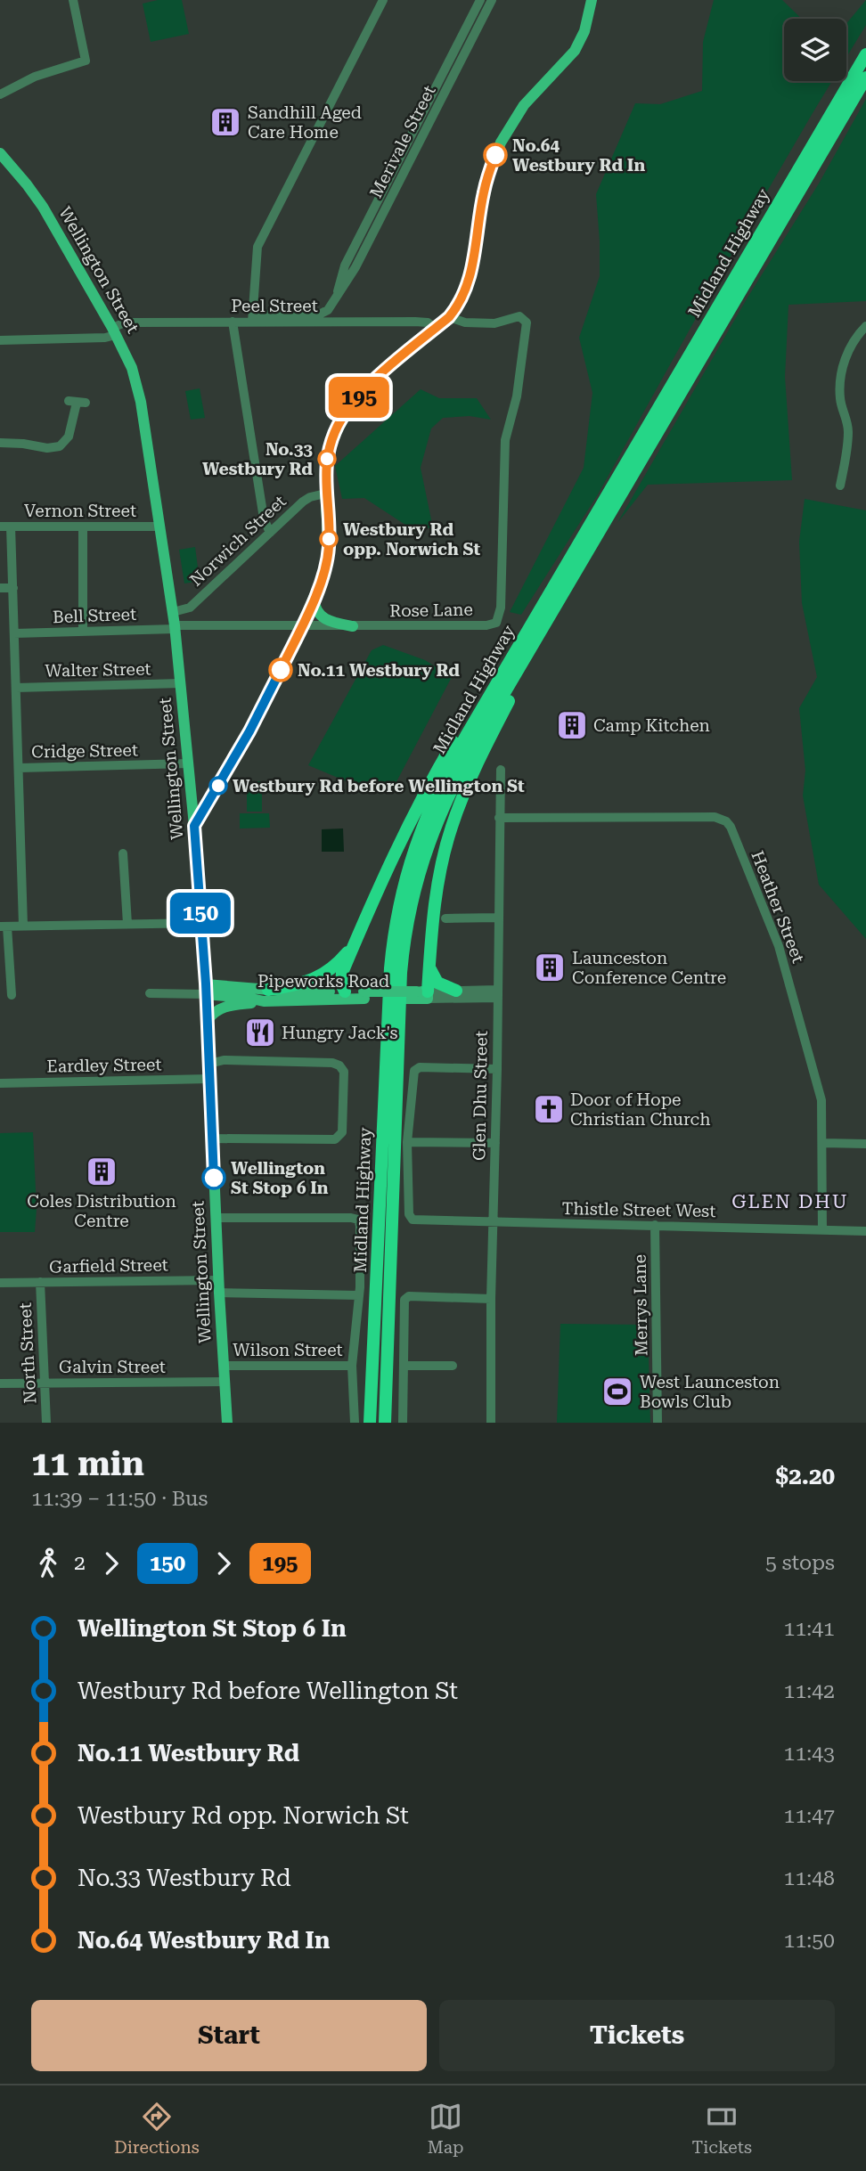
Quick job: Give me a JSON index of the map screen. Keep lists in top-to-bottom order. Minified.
{"streets":{"highway":["Midland Highway"],"main road":["Wellington Street","Pipeworks Road"],"street":["Merivale Street","Peel Street","Vernon Street","Norwich Street","Rose Lane","Bell Street","Walter Street","Cridge Street","Heather Street","Eardley Street","Glen Dhu Street","Thistle Street West","Garfield Street","Merrys Lane","Wilson Street","North Street","Galvin Street"]},"crossings":[["Merivale Street","Peel Street"],["Wellington Street","Peel Street"],["Wellington Street","Vernon Street"],["Wellington Street","Norwich Street"],["Wellington Street","Rose Lane"],["Wellington Street","Bell Street"],["Wellington Street","Walter Street"],["Wellington Street","Cridge Street"],["Wellington Street","Pipeworks Road"],["Wellington Street","Eardley Street"],["Wellington Street","Garfield Street"],["Wellington Street","Wilson Street"],["Wellington Street","Galvin Street"],["Rose Lane","Bell Street"],["Heather Street","Glen Dhu Street"],["Heather Street","Thistle Street West"],["Pipeworks Road","Glen Dhu Street"],["Glen Dhu Street","Thistle Street West"],["Thistle Street West","Merrys Lane"],["Garfield Street","North Street"],["North Street","Galvin Street"]],"districts":["GLEN DHU"],"places":{"building":["Sandhill Aged Care Home","Camp Kitchen","Launceston Conference Centre","Coles Distribution Centre"],"other":["No.64 Westbury Rd In","No.33 Westbury Rd","Westbury Rd opp. Norwich St","No.11 Westbury Rd","Westbury Rd before Wellington St","Wellington St Stop 6 In"],"restaurant":["Hungry Jack's"],"church":["Door of Hope Christian Church"],"sports":["West Launceston Bowls Club"]},"lines":["bus line 195","bus line 150"],"page":{"on_map":["150","195"],"heading":["11 min","11:39 – 11:50 · Bus","$2.20"],"legs":["2","150","195","5 stops"],"list":[{"name":"Wellington St Stop 6 In","value":"11:41"},{"name":"Westbury Rd before Wellington St","value":"11:42"},{"name":"No.11 Westbury Rd","value":"11:43"},{"name":"Westbury Rd opp. Norwich St","value":"11:47"},{"name":"No.33 Westbury Rd","value":"11:48"},{"name":"No.64 Westbury Rd In","value":"11:50"}],"buttons":["Start","Tickets"],"tabs":["Directions","Map","Tickets"]}}
